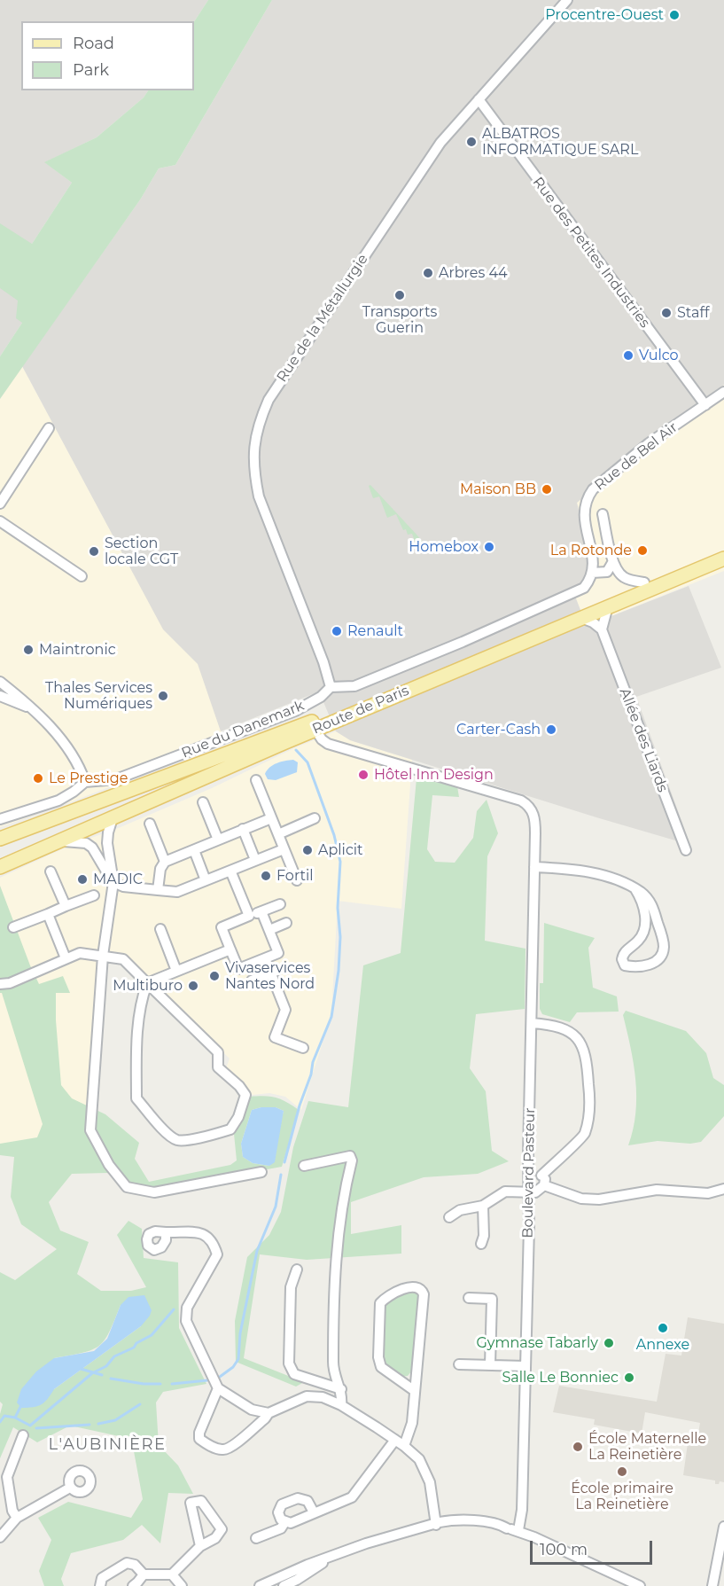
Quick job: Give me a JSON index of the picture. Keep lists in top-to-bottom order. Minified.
{"streets":{"main road":["Route de Paris"],"street":["Rue des Petites Industries","Rue de la Métallurgie","Rue de Bel Air","Rue du Danemark","Allée des Liards","Boulevard Pasteur"]},"crossings":[["Rue des Petites Industries","Rue de la Métallurgie"],["Rue des Petites Industries","Rue de Bel Air"],["Rue de la Métallurgie","Rue du Danemark"],["Route de Paris","Boulevard Pasteur"]],"districts":["L'AUBINIÈRE"],"places":["Procentre-Ouest","ALBATROS INFORMATIQUE SARL","Arbres 44","Transports Guerin","Staff","Vulco","Maison BB","Homebox","La Rotonde","Section locale CGT","Renault","Maintronic","Thales Services Numériques","Carter-Cash","Hôtel Inn Design","Le Prestige","Aplicit","Fortil","MADIC","Vivaservices Nantes Nord","Multiburo","Annexe","Gymnase Tabarly","Salle Le Bonniec","École Maternelle La Reinetière","École primaire La Reinetière"],"legend":["Road","Park"],"scale_bar":"100 m"}
